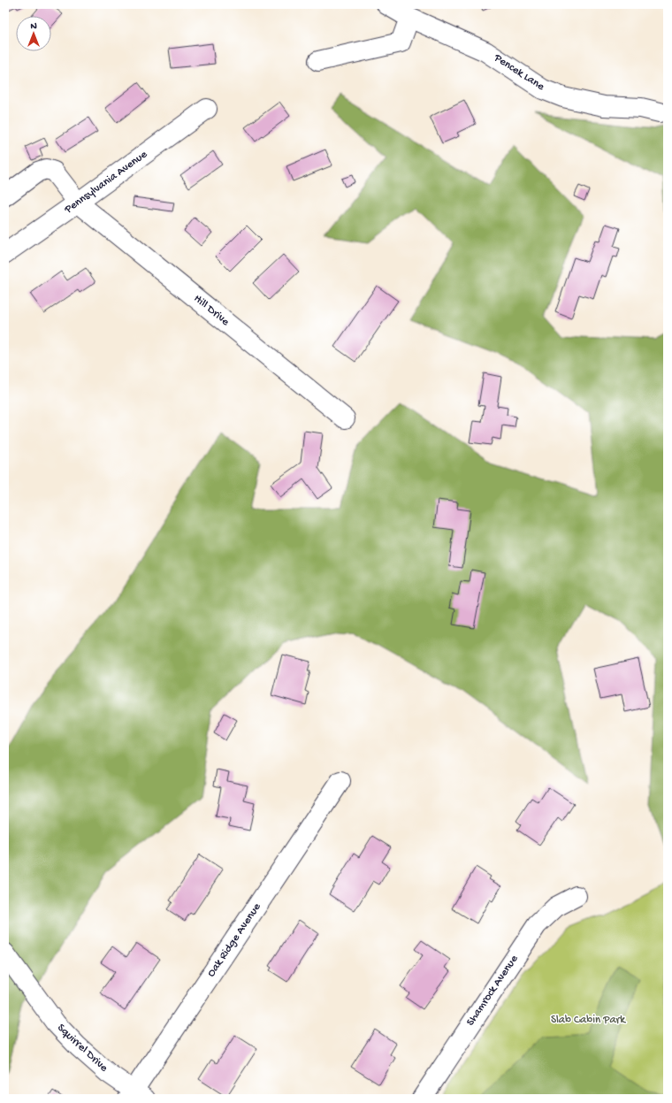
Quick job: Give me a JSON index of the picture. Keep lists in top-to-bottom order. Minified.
{"streets":{"street":["Pencek Lane","Pennsylvania Avenue","Hill Drive","Oak Ridge Avenue","Shamrock Avenue","Squirrel Drive"]},"crossings":[["Pennsylvania Avenue","Hill Drive"],["Oak Ridge Avenue","Squirrel Drive"]],"parks":["Slab Cabin Park"],"north":"top"}
